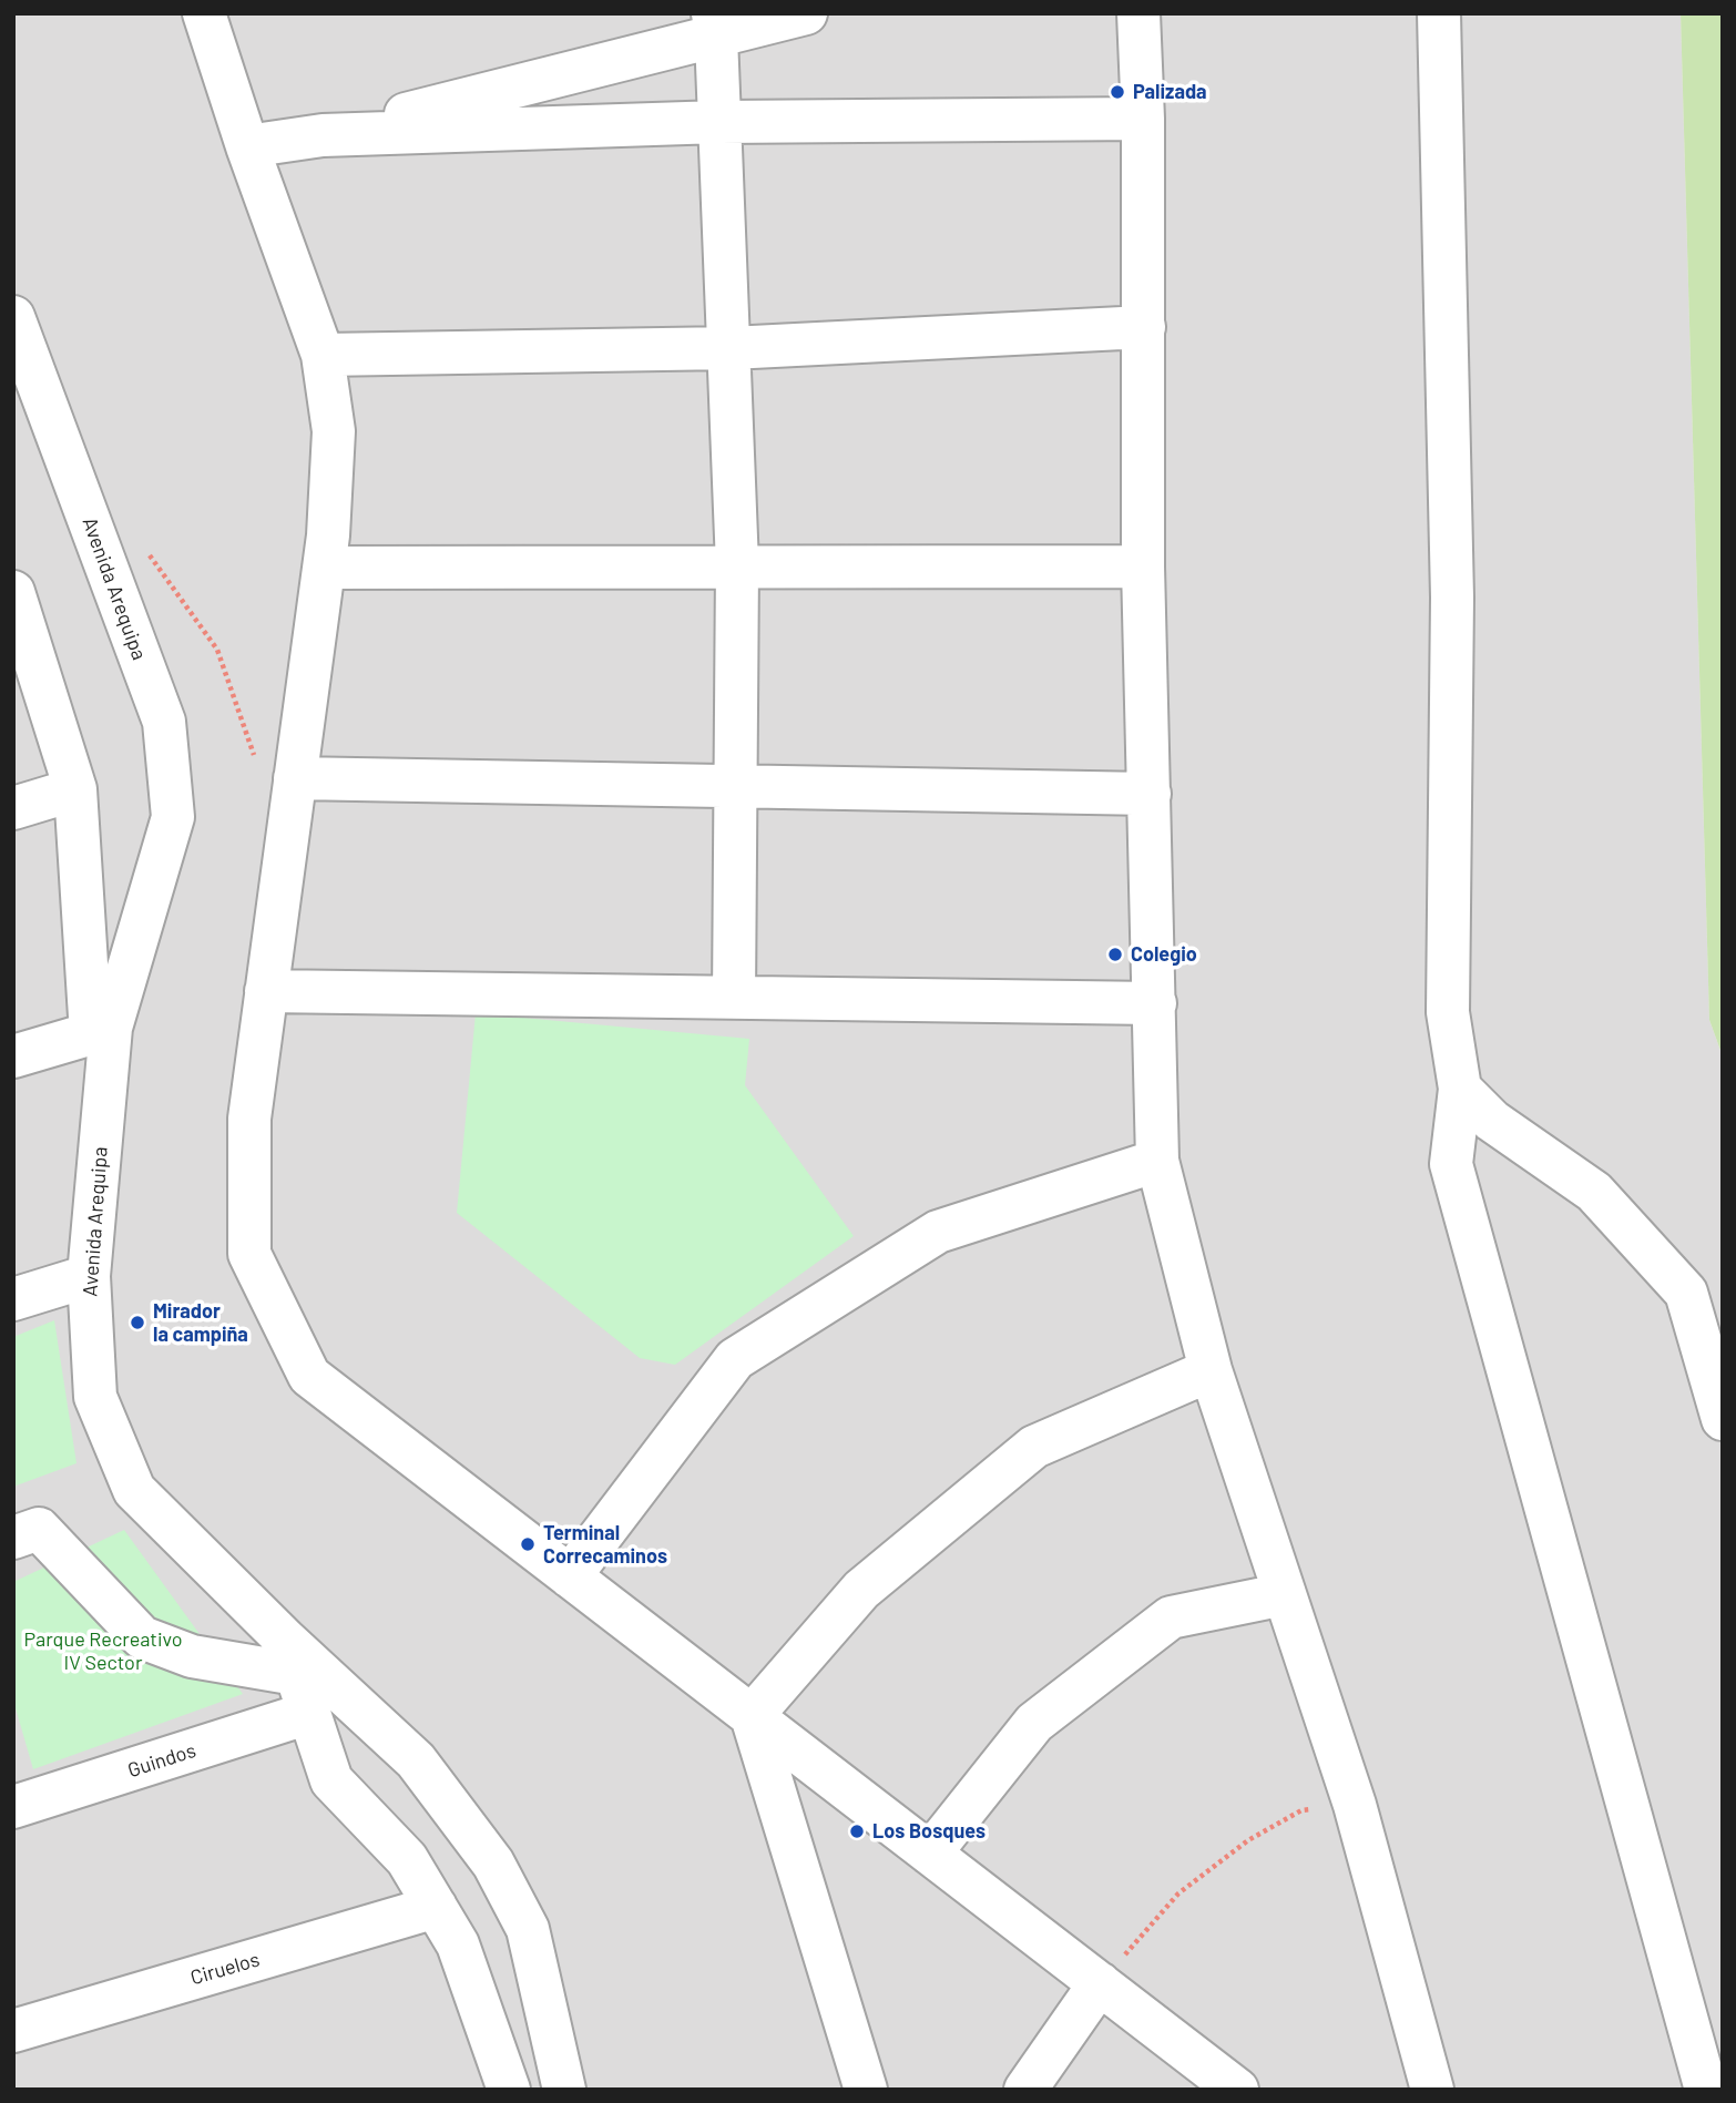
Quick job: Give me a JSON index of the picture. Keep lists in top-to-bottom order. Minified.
{"streets":{"street":["Avenida Arequipa","Guindos","Ciruelos"]},"crossings":[["Avenida Arequipa","Guindos"]],"parks":["Parque Recreativo IV Sector"],"places":["Palizada","Colegio","Mirador la campiña","Terminal Correcaminos","Los Bosques"]}
